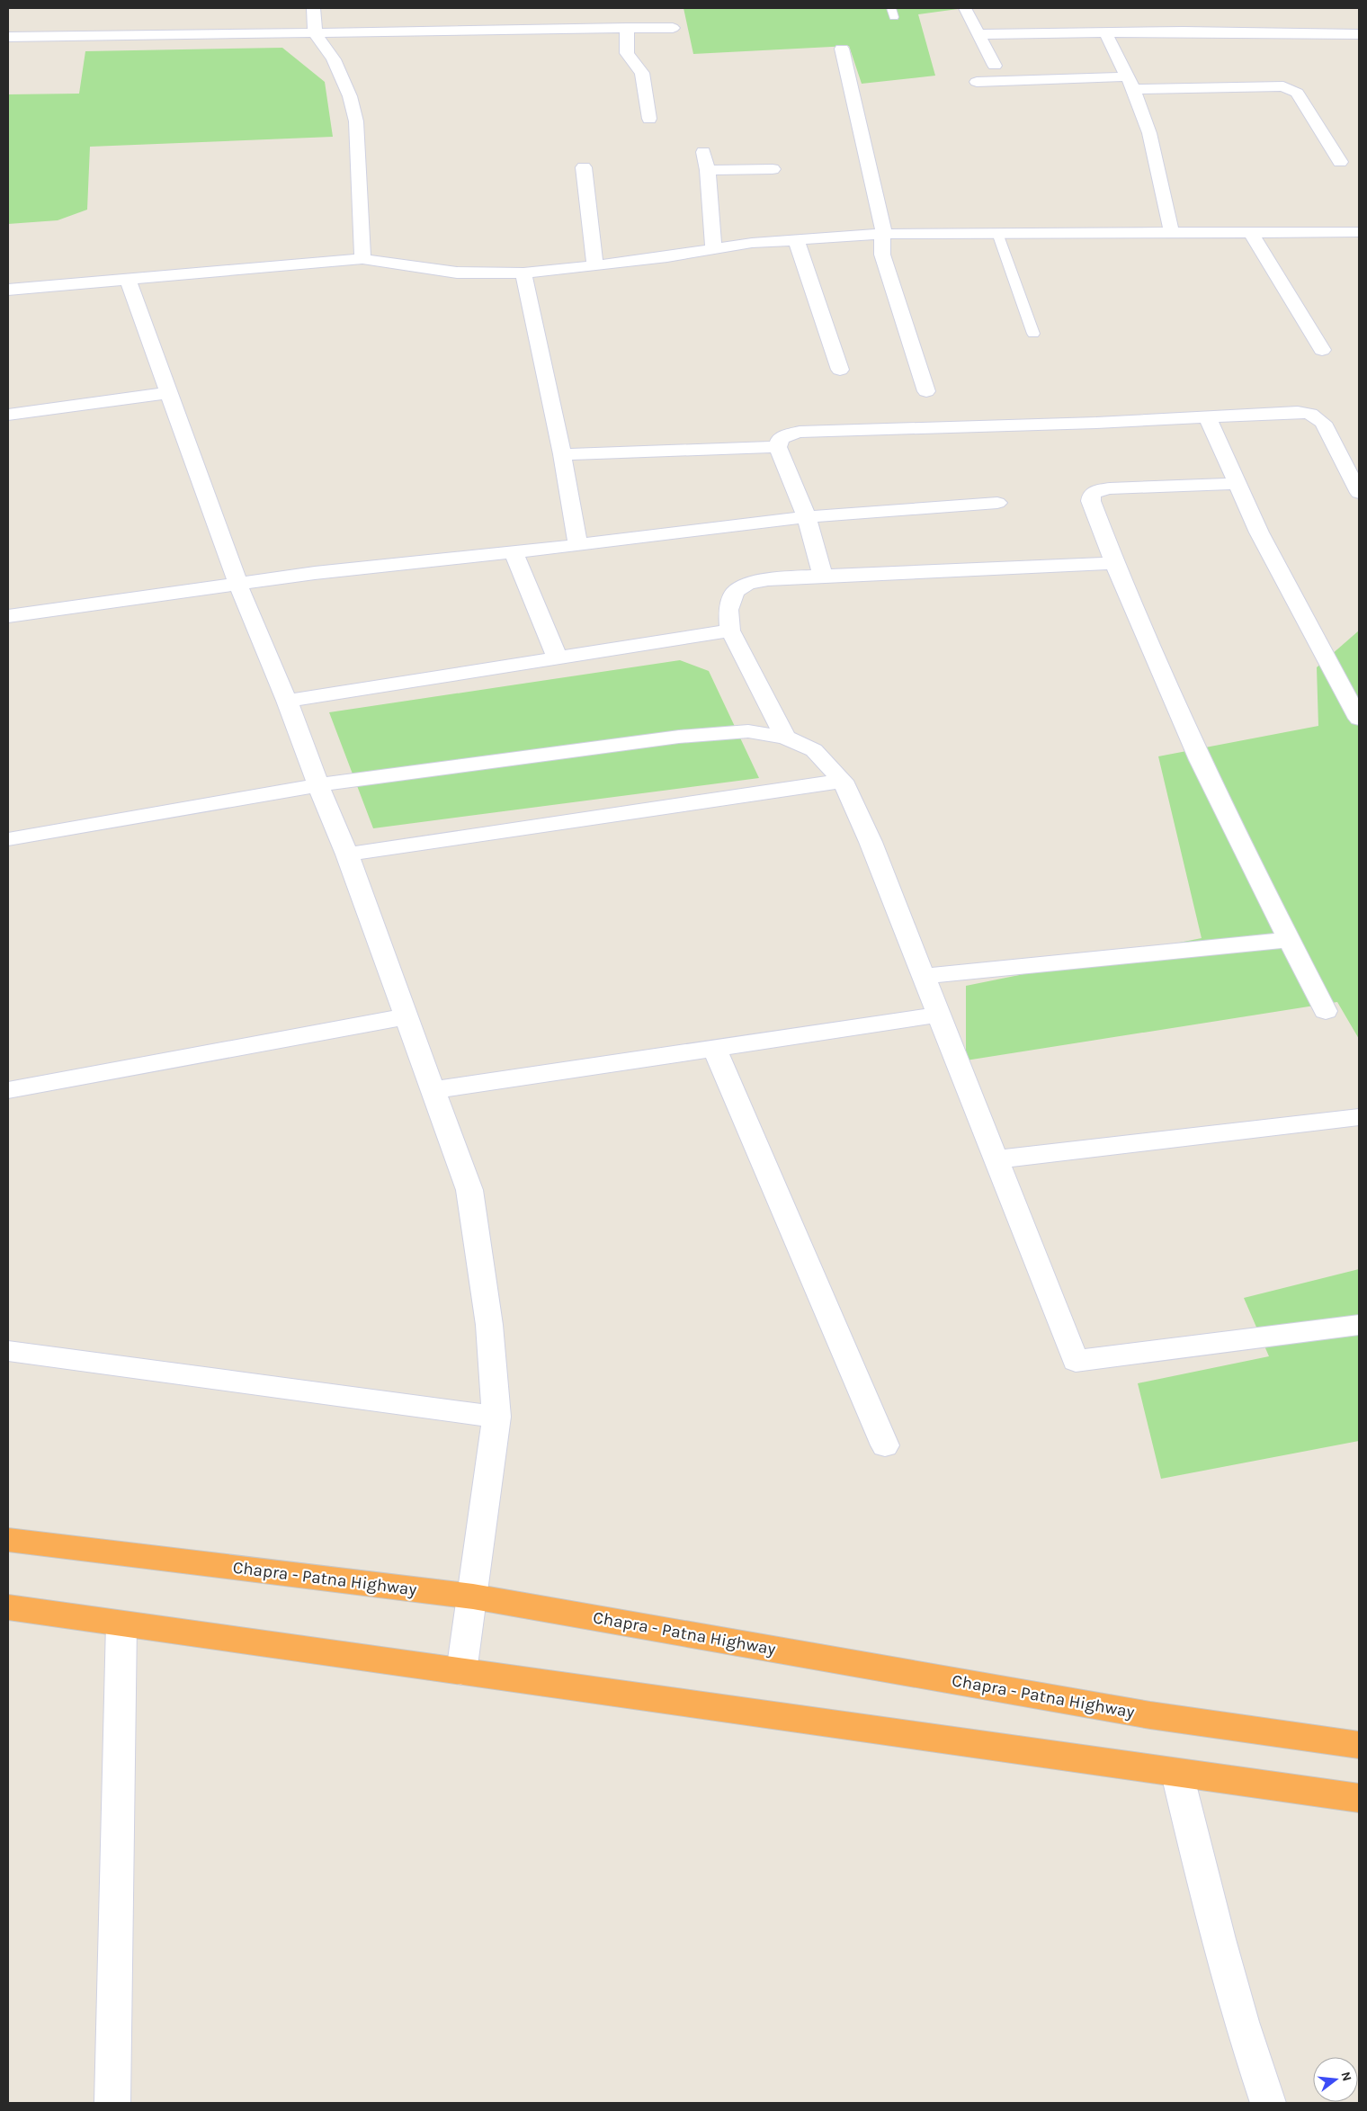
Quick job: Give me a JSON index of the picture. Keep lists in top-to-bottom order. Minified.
{"streets":{"highway":["Chapra - Patna Highway"]},"north":"right"}
